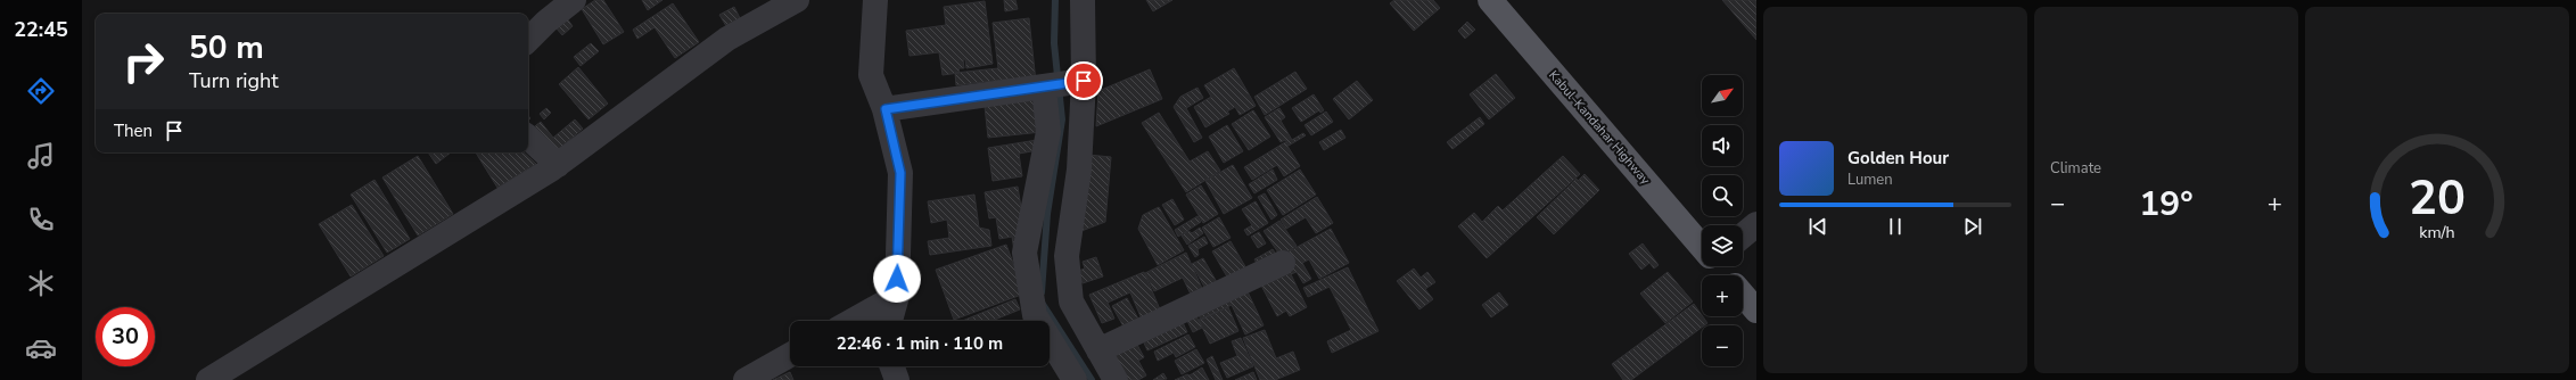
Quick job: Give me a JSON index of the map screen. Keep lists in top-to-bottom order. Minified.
{"streets":{"main road":["Kabul–Kandahar Highway"]},"north":"top right","page":{"tabs":"22:45","tile":"Climate","turn":["50 m","Turn right"],"map_buttons":["+","−"],"then":"Then","song":["Golden Hour","Lumen"],"heat":["−","19°","+"],"limit":"30","trip":"22:46 · 1 min · 110 m","gauge":["20","km/h"]}}
